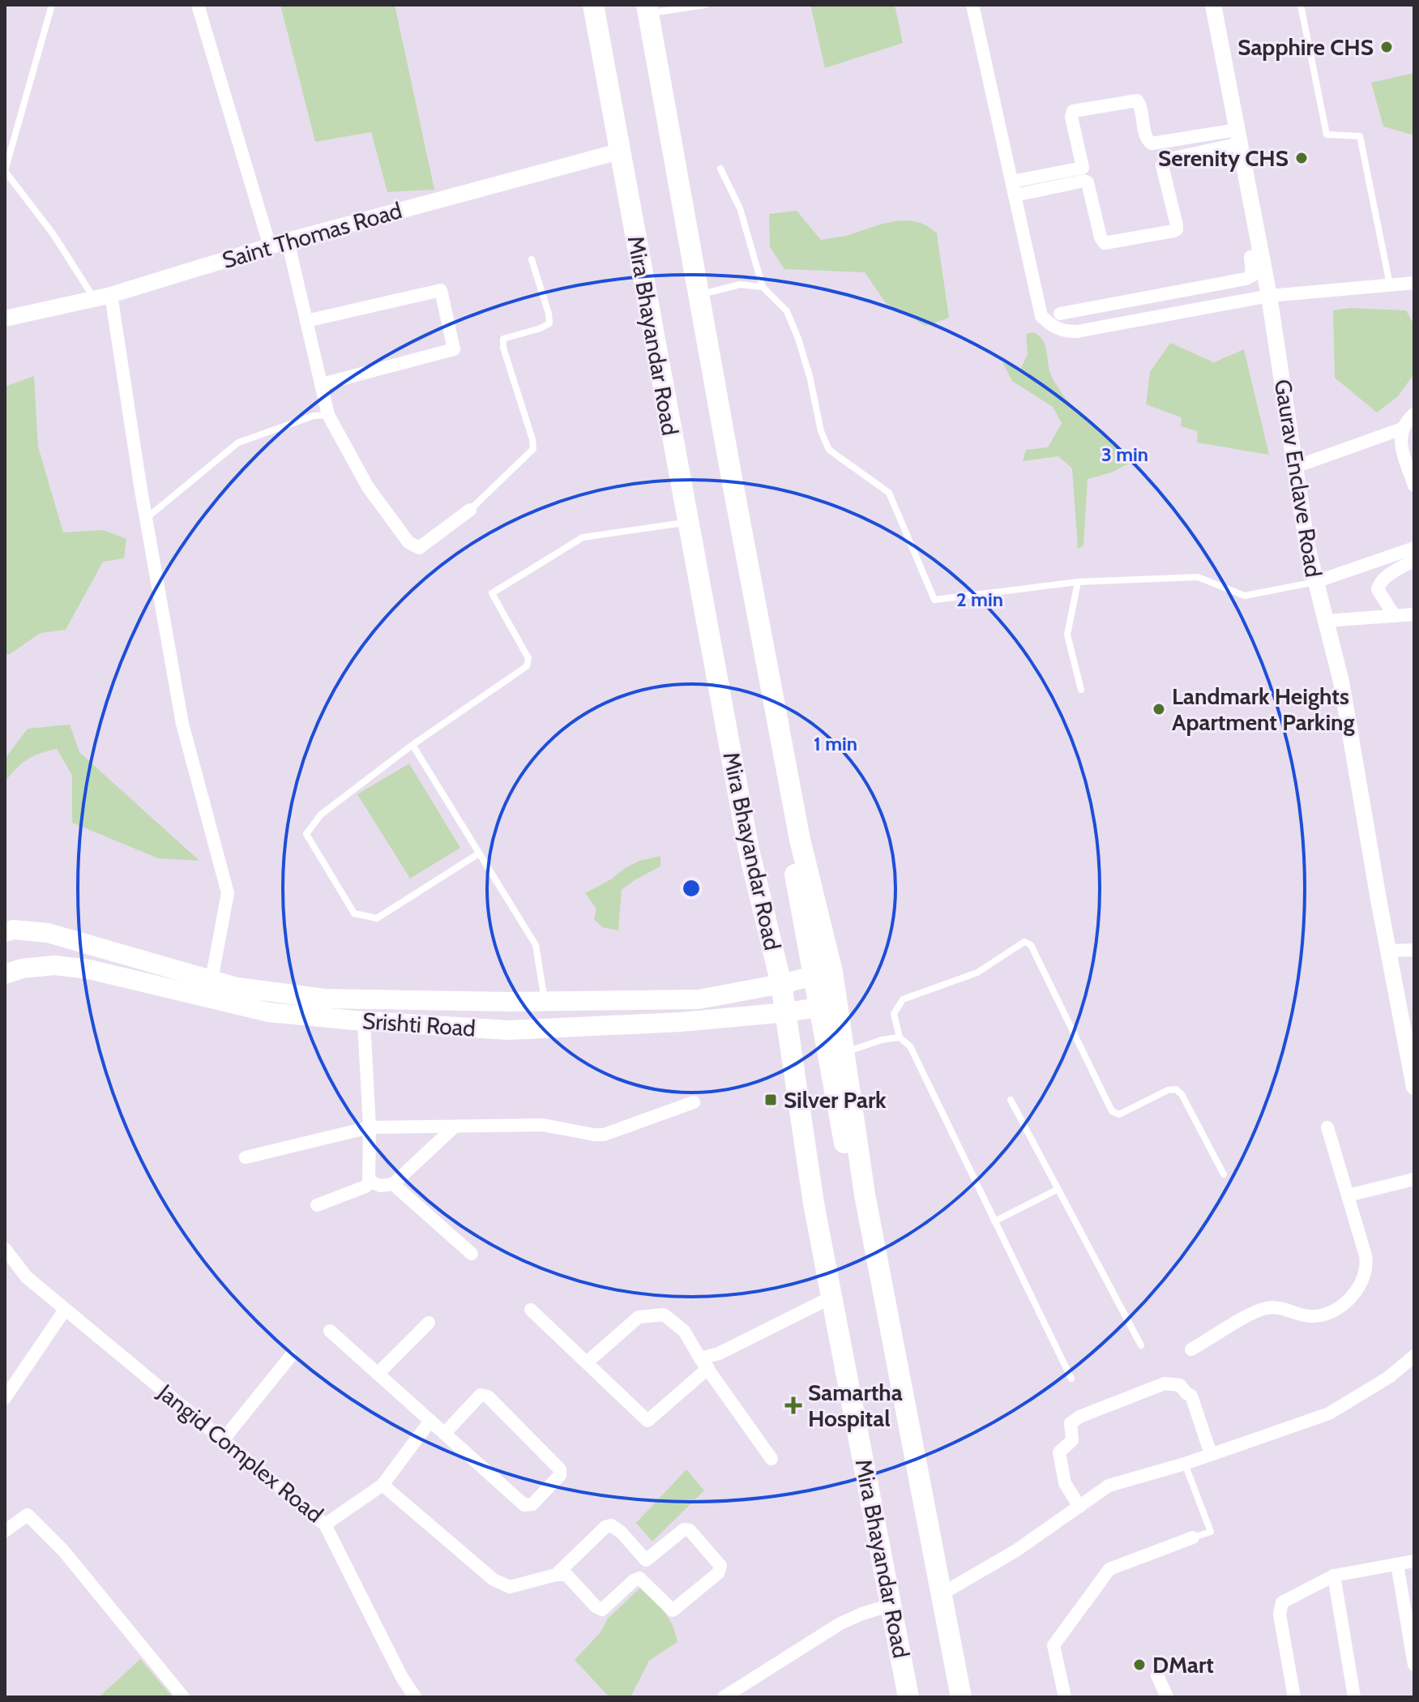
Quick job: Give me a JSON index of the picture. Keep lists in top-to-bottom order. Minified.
{"streets":{"main road":["Mira Bhayandar Road","Srishti Road"],"street":["Saint Thomas Road","Gaurav Enclave Road","Jangid Complex Road"]},"crossings":[["Saint Thomas Road","Mira Bhayandar Road"],["Mira Bhayandar Road","Srishti Road"]],"places":{"other":["Sapphire CHS","Serenity CHS","Landmark Heights Apartment Parking","DMart"],"transit":["Silver Park"],"health":["Samartha Hospital"]},"rings":["3 min","2 min","1 min"]}
